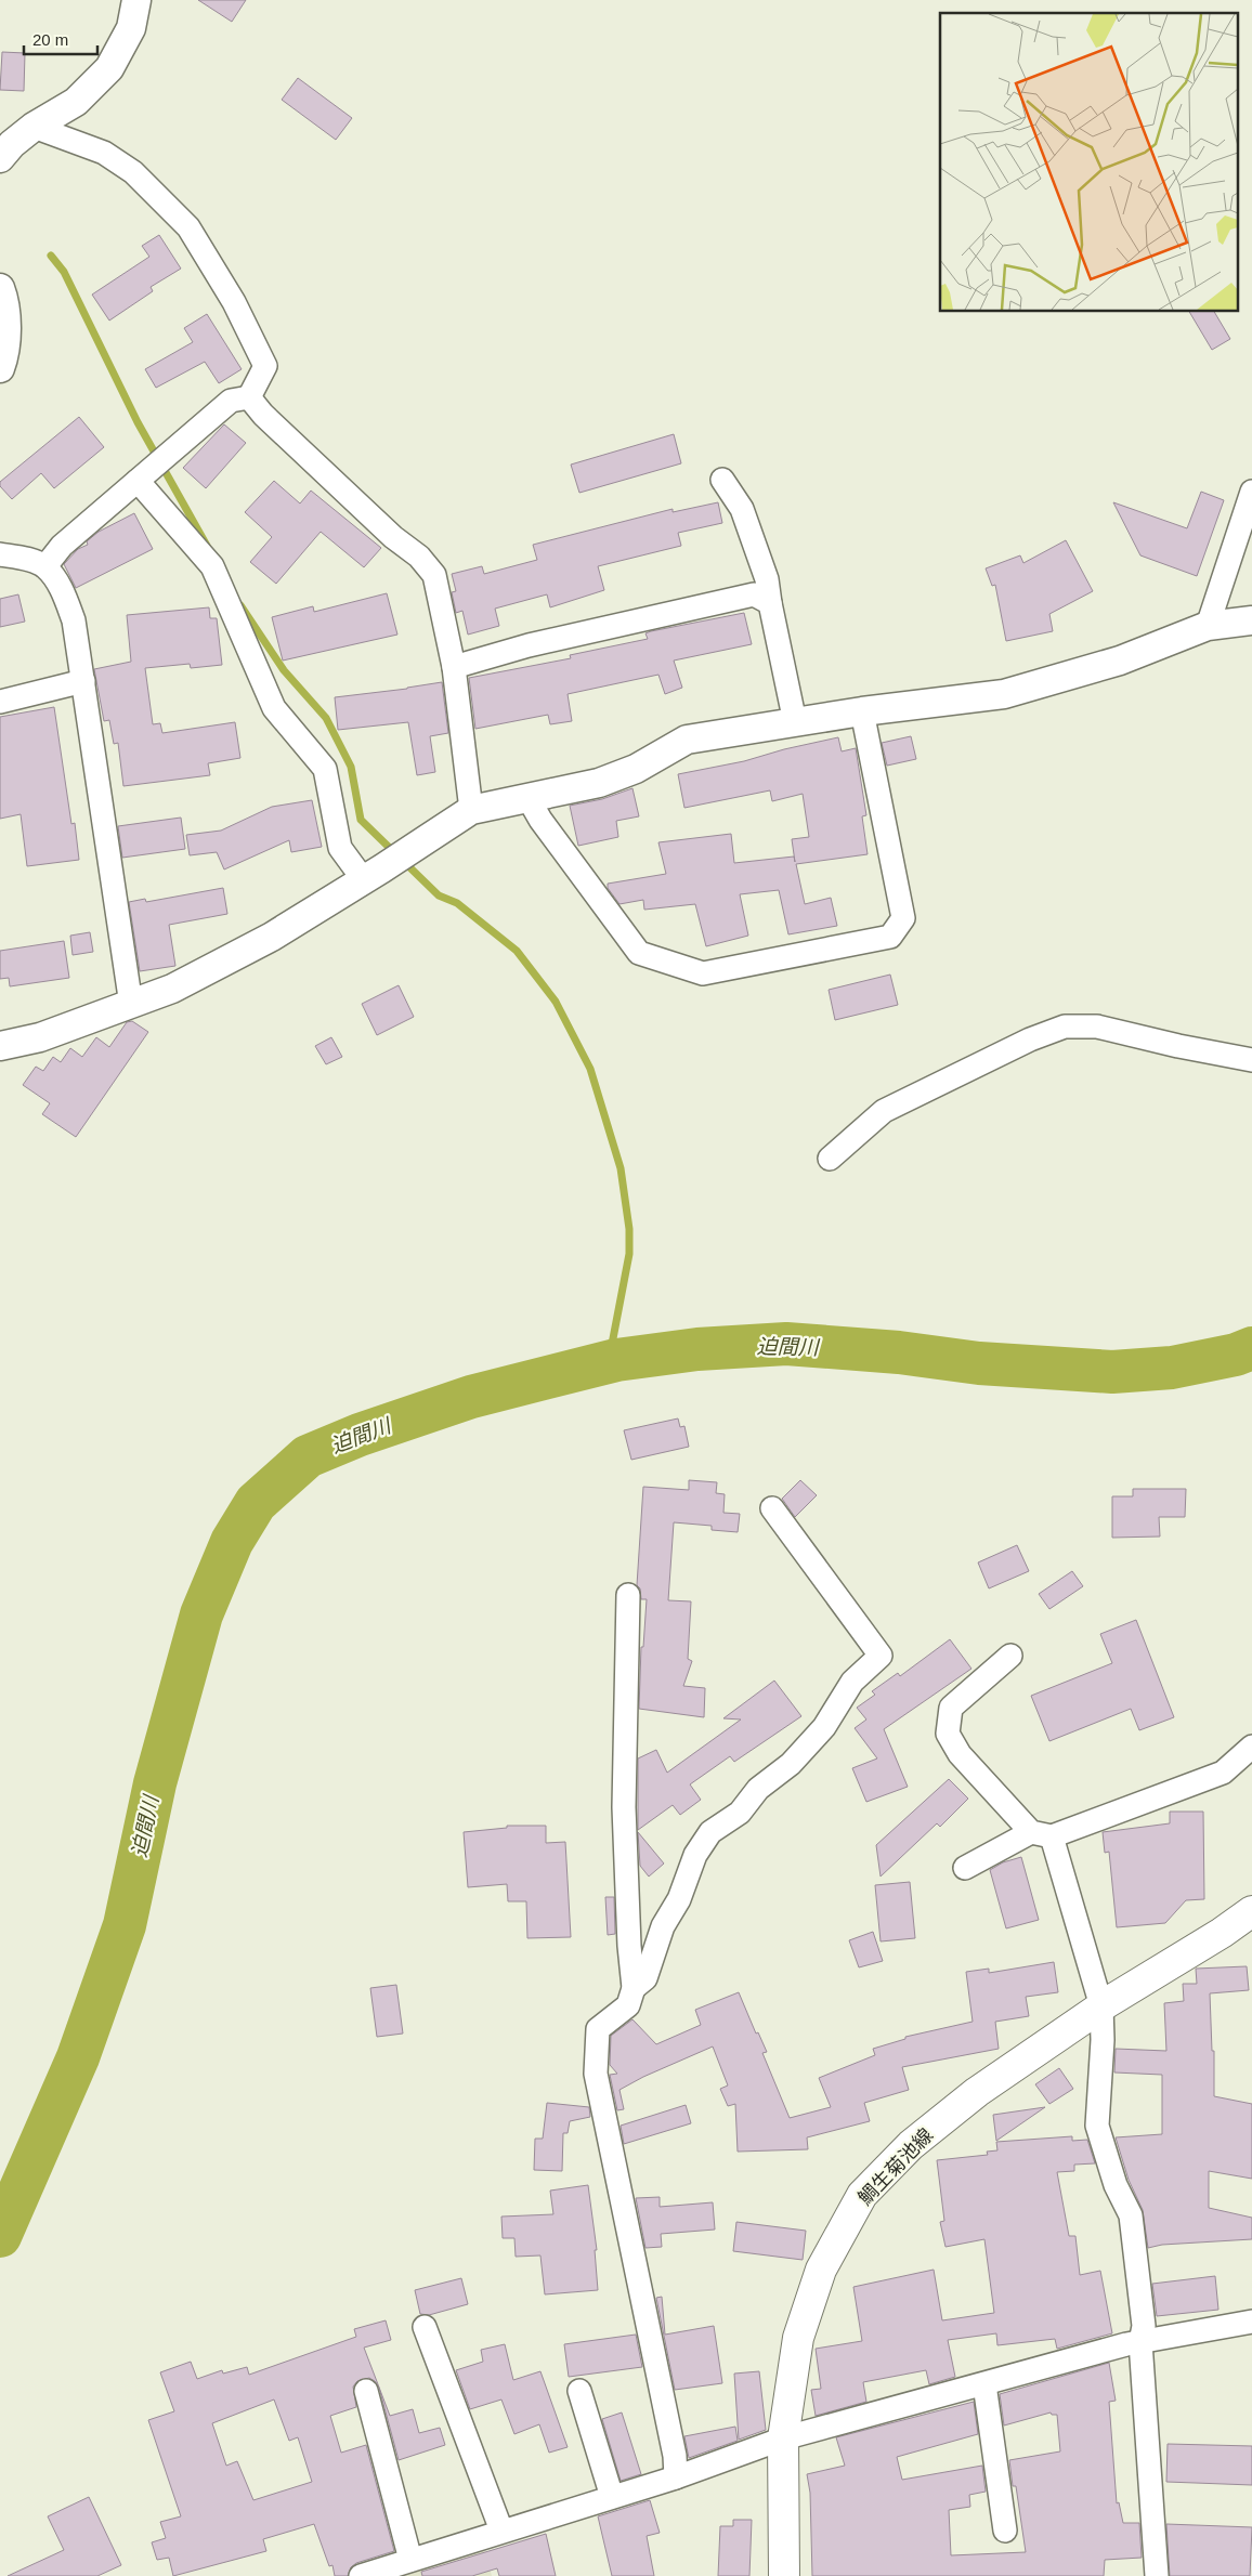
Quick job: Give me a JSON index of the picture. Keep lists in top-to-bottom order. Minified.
{"streets":{"main road":["鯛生菊池線"]},"water":["迫間川"],"scale_bar":"20 m"}
